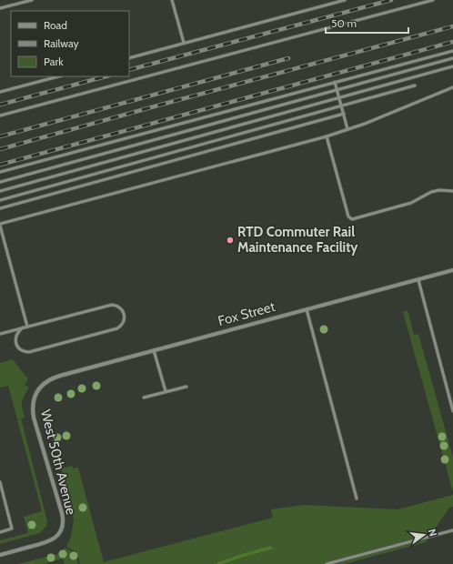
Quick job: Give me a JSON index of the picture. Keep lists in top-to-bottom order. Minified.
{"streets":{"street":["Fox Street","West 50th Avenue"]},"crossings":[["Fox Street","West 50th Avenue"]],"places":["RTD Commuter Rail Maintenance Facility"],"legend":["Road","Railway","Park"],"scale_bar":"50 m","north":"right"}
